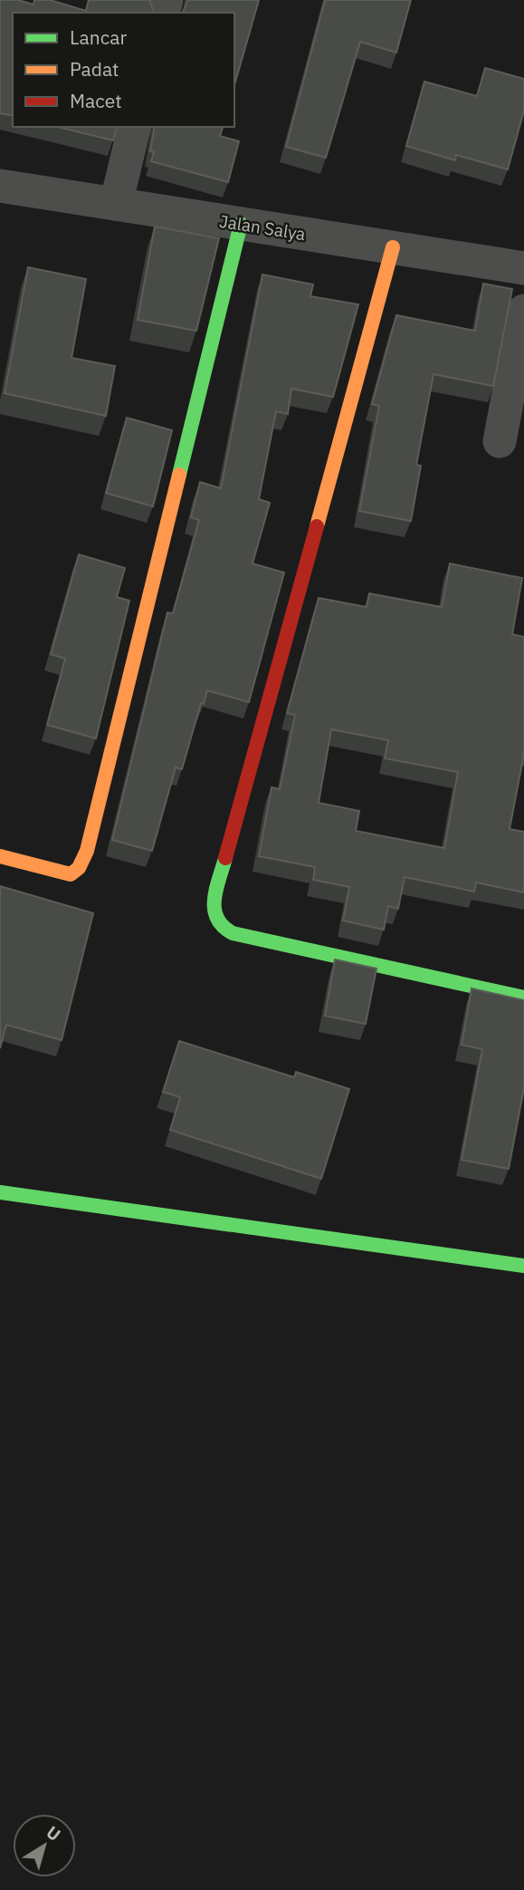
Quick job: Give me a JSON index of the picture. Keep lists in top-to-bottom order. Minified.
{"streets":{"street":["Jalan Salya"]},"legend":["Lancar","Padat","Macet"],"north":"top right"}
